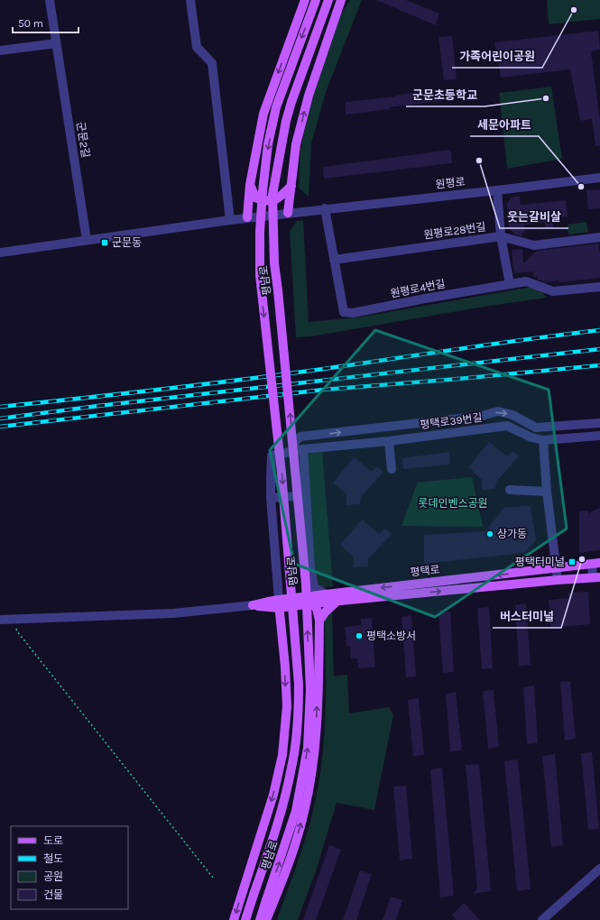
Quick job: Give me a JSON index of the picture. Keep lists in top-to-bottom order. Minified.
{"streets":{"main road":["평남로","평택로"],"street":["군문2길","원평로","원평로28번길","원평로4번길","평택로39번길"]},"crossings":[["원평로","원평로4번길"],["원평로28번길","원평로4번길"]],"parks":["롯데인벤스공원"],"places":{"other":["가족어린이공원","군문초등학교","웃는갈비살","세문아파트","상가동","버스터미널","평택소방서"],"transit":["군문동","평택터미널"]},"legend":["도로","철도","공원","건물"],"scale_bar":"50 m"}
